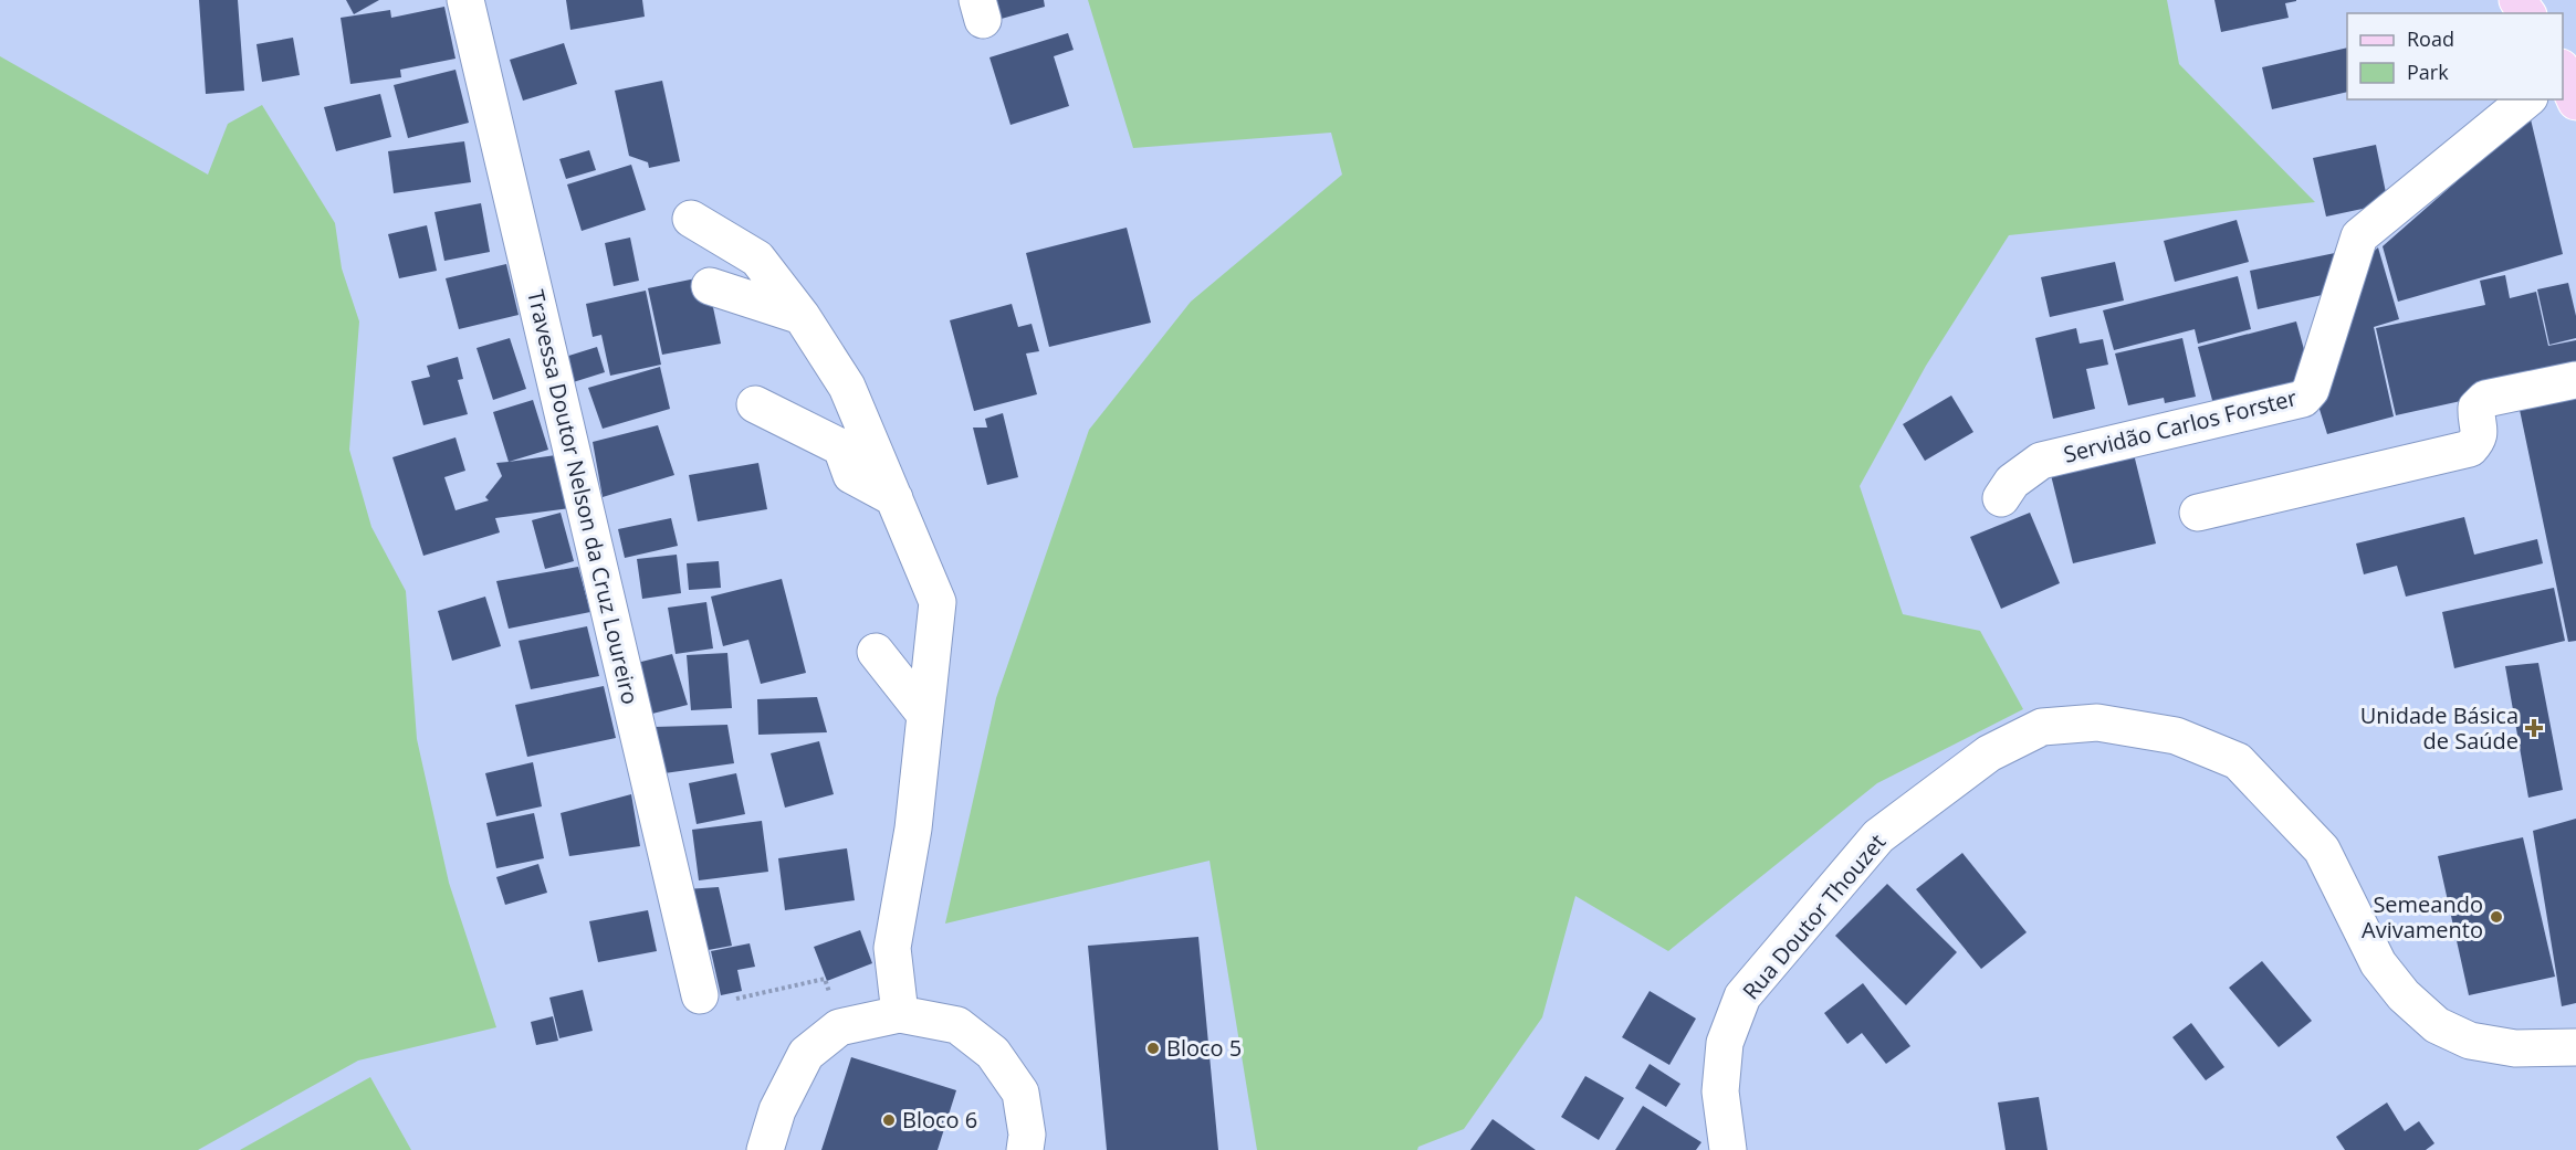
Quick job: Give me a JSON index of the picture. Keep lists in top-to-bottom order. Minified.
{"streets":{"street":["Servidão Carlos Forster","Travessa Doutor Nelson da Cruz Loureiro","Rua Doutor Thouzet"]},"places":{"health":["Unidade Básica de Saúde"],"other":["Semeando Avivamento","Bloco 5","Bloco 6"]},"legend":["Road","Park"]}
